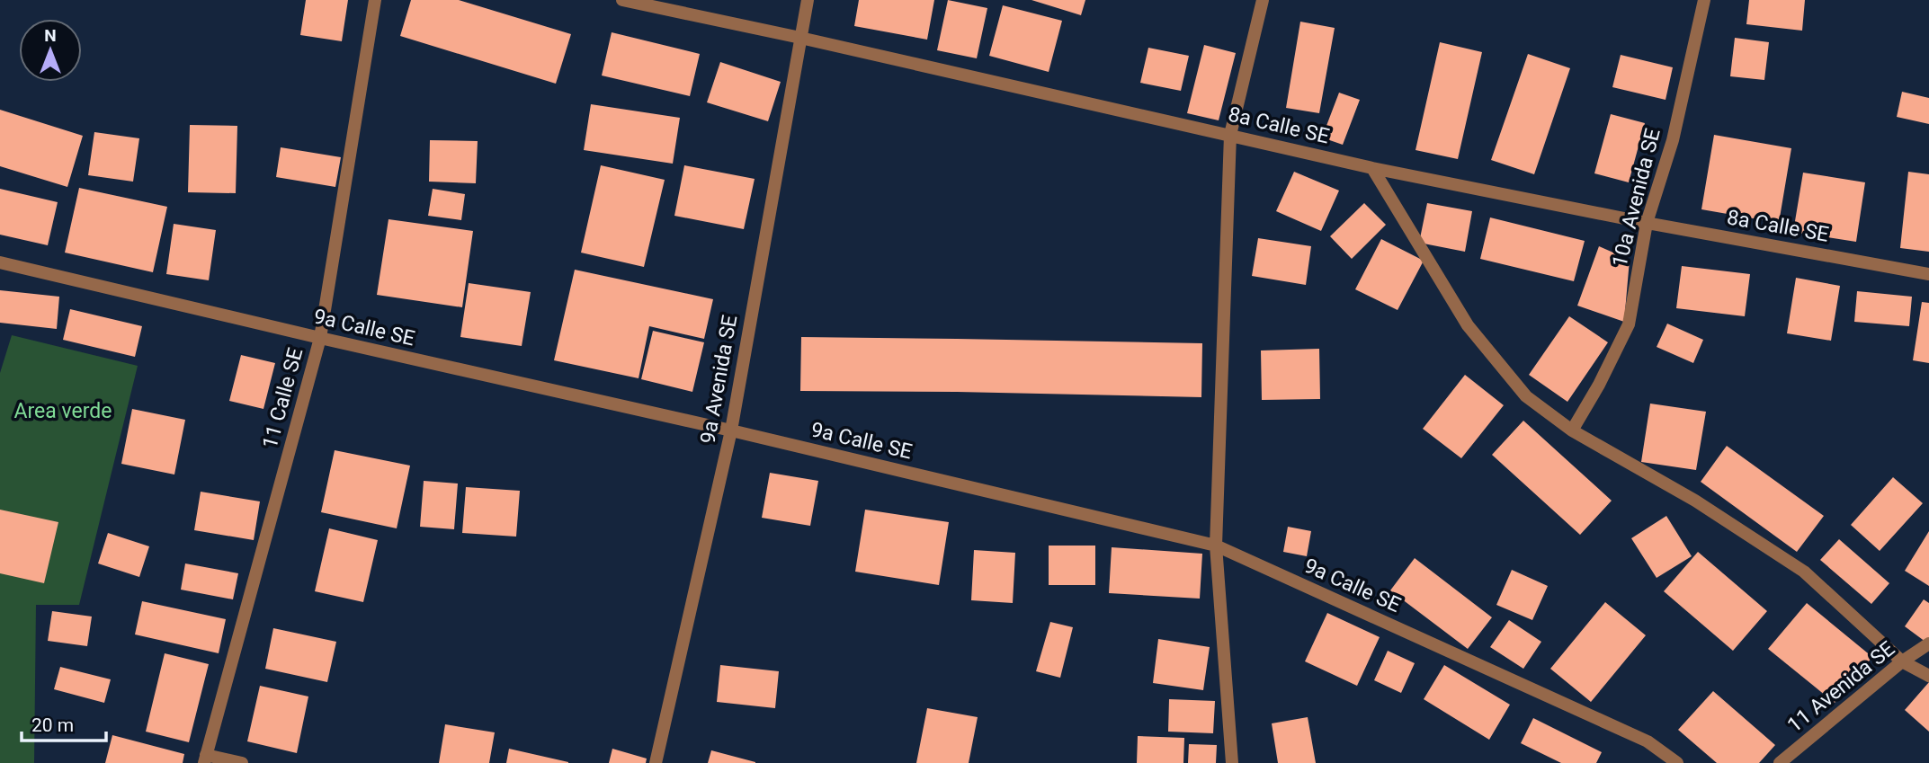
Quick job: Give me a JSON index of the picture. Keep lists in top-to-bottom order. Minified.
{"streets":{"street":["8a Calle SE","10a Avenida SE","9a Calle SE","9a Avenida SE","11 Calle SE","11 Avenida SE"]},"crossings":[["8a Calle SE","10a Avenida SE"],["8a Calle SE","9a Avenida SE"],["9a Calle SE","9a Avenida SE"],["9a Calle SE","11 Calle SE"]],"parks":["Area verde"],"scale_bar":"20 m","north":"top"}
